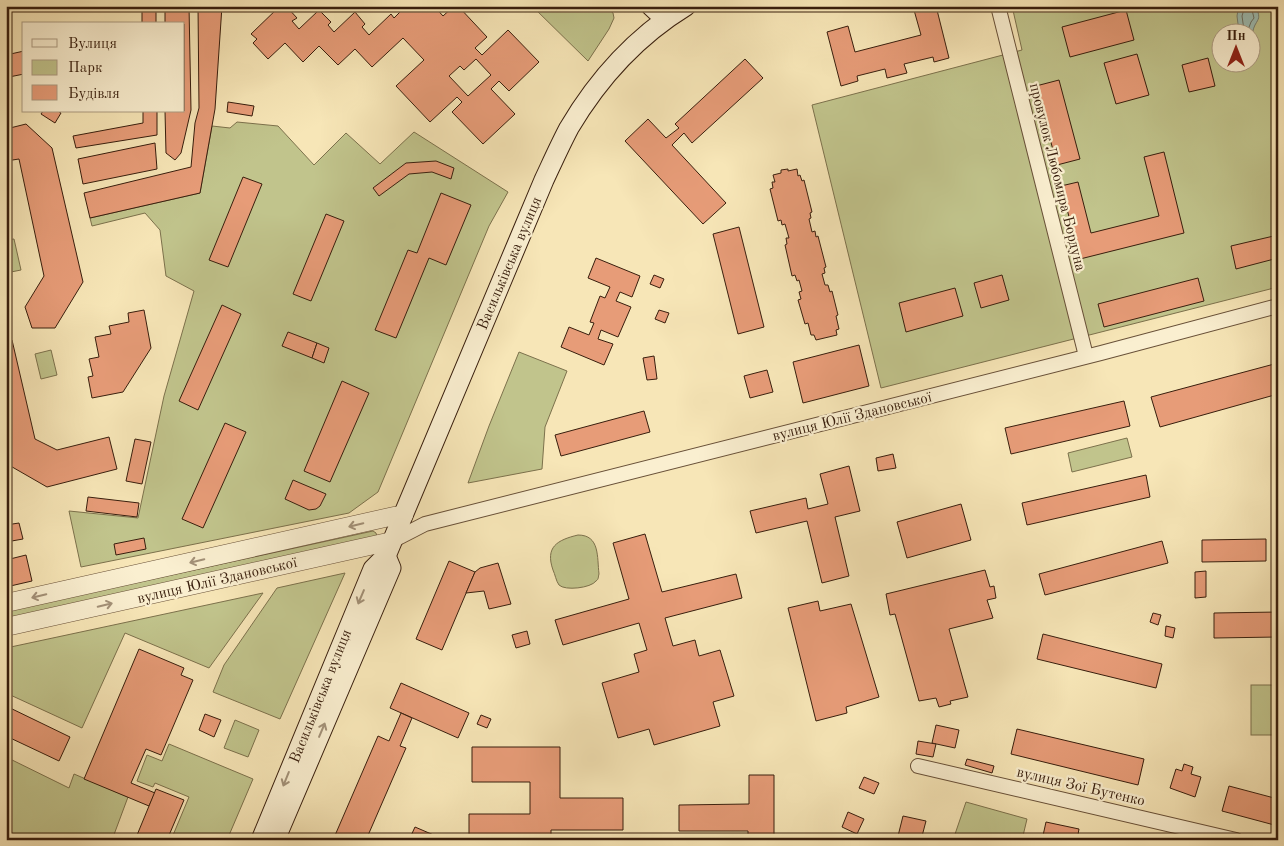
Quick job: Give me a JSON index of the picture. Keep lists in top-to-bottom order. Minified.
{"streets":{"main road":["Васильківська вулиця"],"street":["провулок Любомира Бордуна","вулиця Юлії Здановської","вулиця Зої Бутенко"]},"crossings":[["провулок Любомира Бордуна","вулиця Юлії Здановської"],["Васильківська вулиця","вулиця Юлії Здановської"]],"legend":["Вулиця","Парк","Будівля"],"north":"top"}
